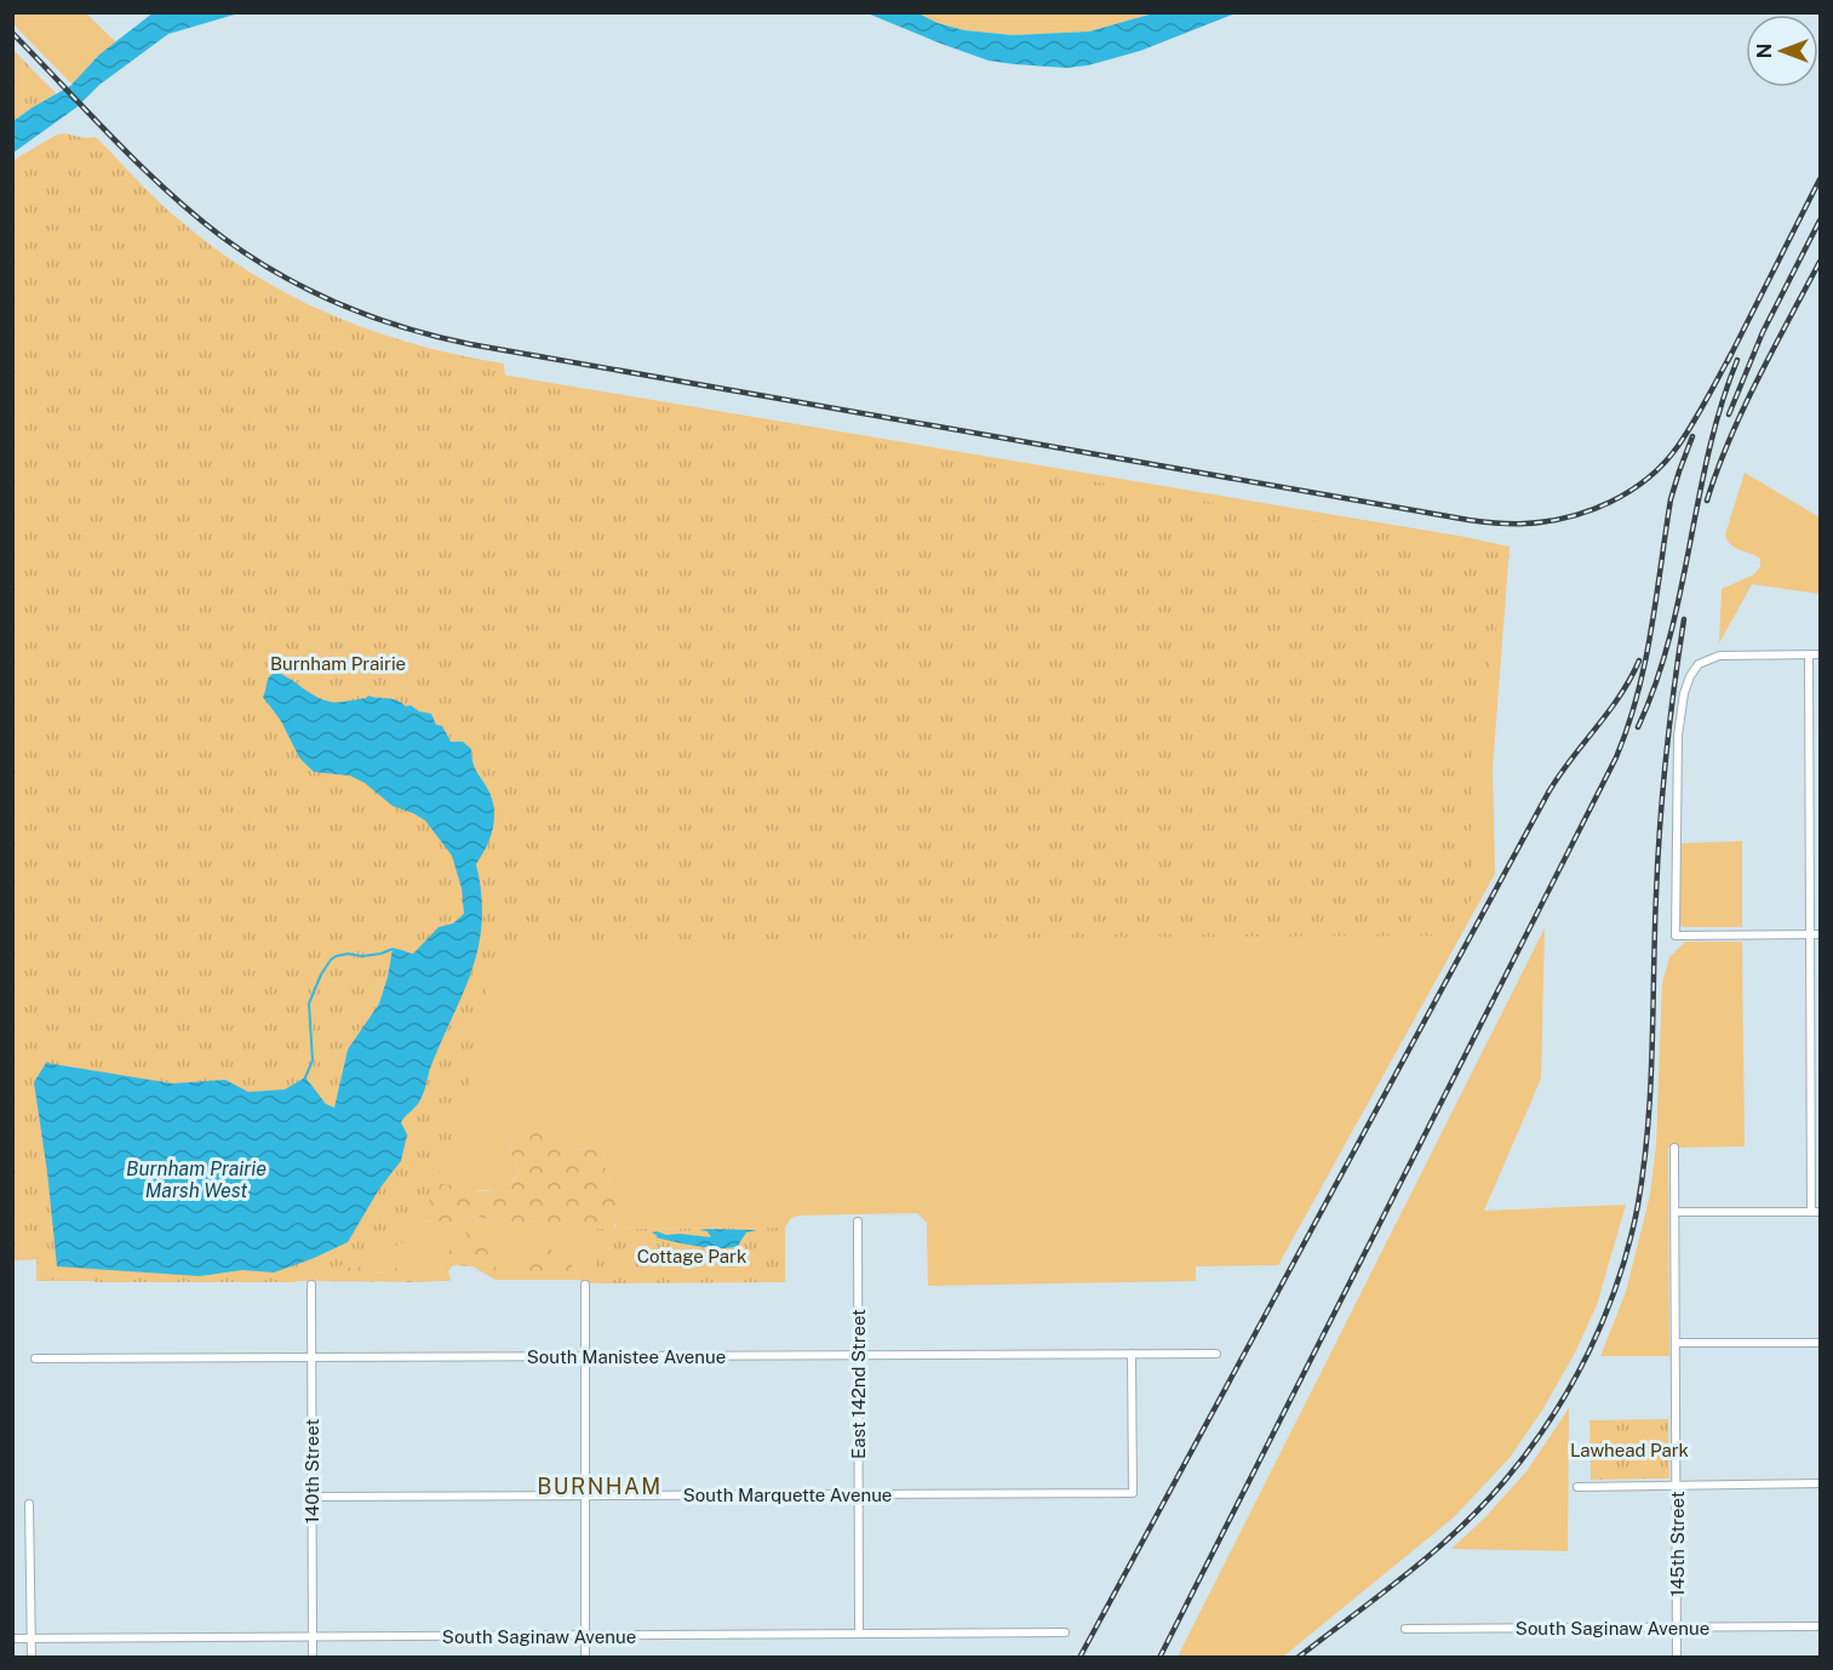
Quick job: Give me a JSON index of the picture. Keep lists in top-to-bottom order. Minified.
{"streets":{"street":["South Manistee Avenue","East 142nd Street","140th Street","South Marquette Avenue","145th Street","South Saginaw Avenue"]},"crossings":[["South Manistee Avenue","East 142nd Street"],["South Manistee Avenue","140th Street"],["South Manistee Avenue","South Marquette Avenue"],["East 142nd Street","South Marquette Avenue"],["East 142nd Street","South Saginaw Avenue"],["140th Street","South Marquette Avenue"],["140th Street","South Saginaw Avenue"],["145th Street","South Saginaw Avenue"]],"districts":["BURNHAM"],"water":["Burnham Prairie Marsh West"],"parks":["Burnham Prairie","Cottage Park","Lawhead Park"],"north":"left"}
